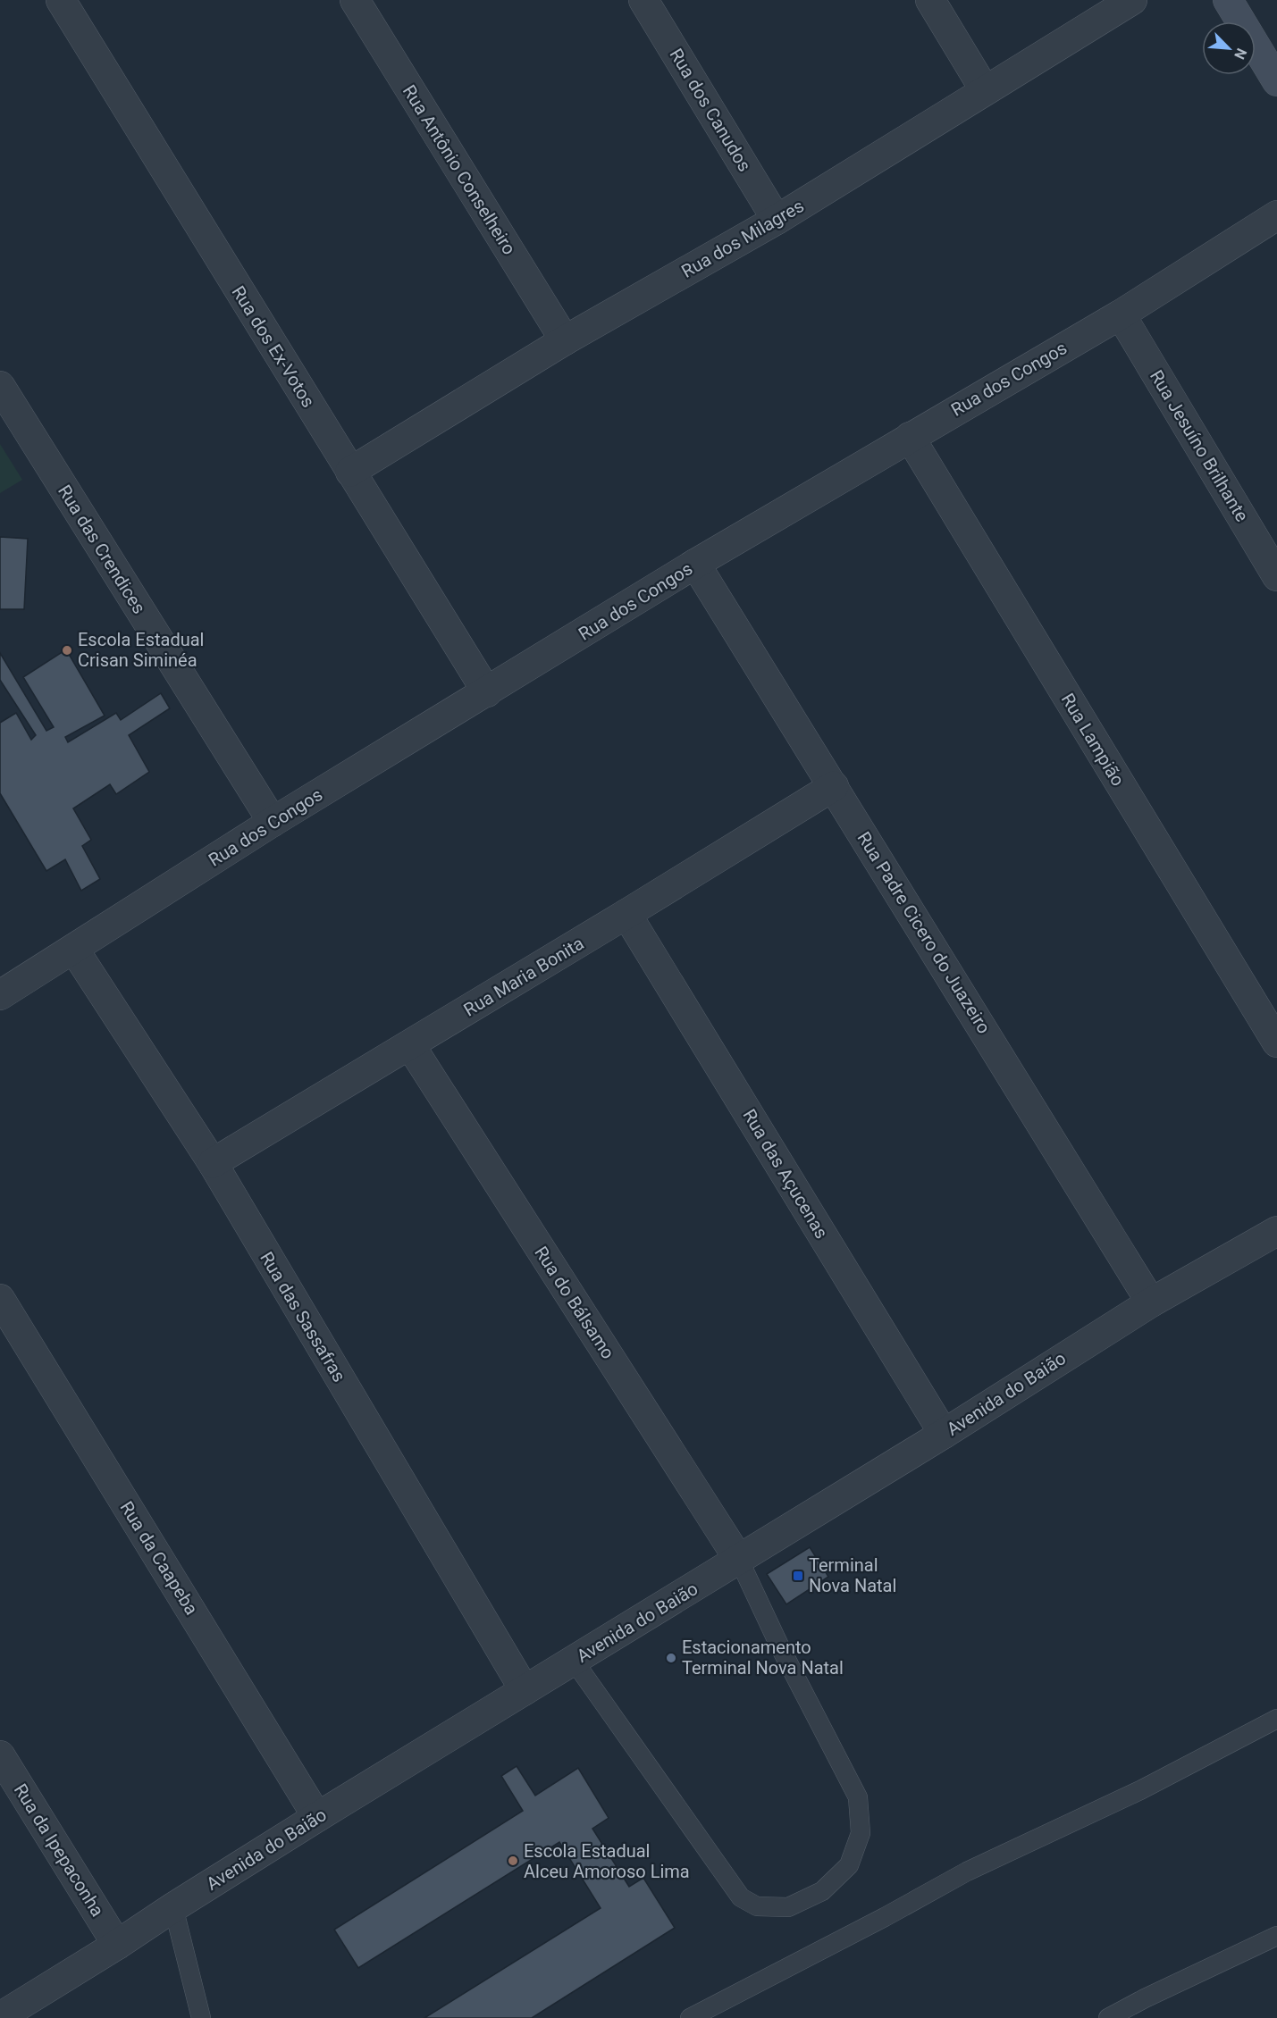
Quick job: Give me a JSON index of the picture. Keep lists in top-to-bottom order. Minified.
{"streets":{"street":["Rua dos Canudos","Rua Antônio Conselheiro","Rua dos Milagres","Rua dos Ex-Votos","Rua dos Congos","Rua Jesuíno Brilhante","Rua das Crendices","Rua Lampião","Rua Padre Cicero do Juazeiro","Rua Maria Bonita","Rua das Açucenas","Rua do Bálsamo","Rua das Sassafras","Avenida do Baião","Rua da Caapeba","Rua da Ipepaconha"]},"crossings":[["Rua dos Canudos","Rua dos Milagres"],["Rua Antônio Conselheiro","Rua dos Milagres"],["Rua dos Milagres","Rua dos Ex-Votos"],["Rua dos Ex-Votos","Rua dos Congos"],["Rua dos Congos","Rua Jesuíno Brilhante"],["Rua dos Congos","Rua das Crendices"],["Rua dos Congos","Rua Lampião"],["Rua dos Congos","Rua Padre Cicero do Juazeiro"],["Rua dos Congos","Rua das Sassafras"],["Rua Padre Cicero do Juazeiro","Rua Maria Bonita"],["Rua Padre Cicero do Juazeiro","Avenida do Baião"],["Rua Maria Bonita","Rua das Açucenas"],["Rua Maria Bonita","Rua do Bálsamo"],["Rua Maria Bonita","Rua das Sassafras"],["Rua das Açucenas","Avenida do Baião"],["Rua do Bálsamo","Avenida do Baião"],["Rua das Sassafras","Avenida do Baião"],["Avenida do Baião","Rua da Caapeba"],["Avenida do Baião","Rua da Ipepaconha"]],"places":{"other":["Escola Estadual Crisan Siminéa","Estacionamento Terminal Nova Natal","Escola Estadual Alceu Amoroso Lima"],"transit":["Terminal Nova Natal"]},"north":"bottom right"}
